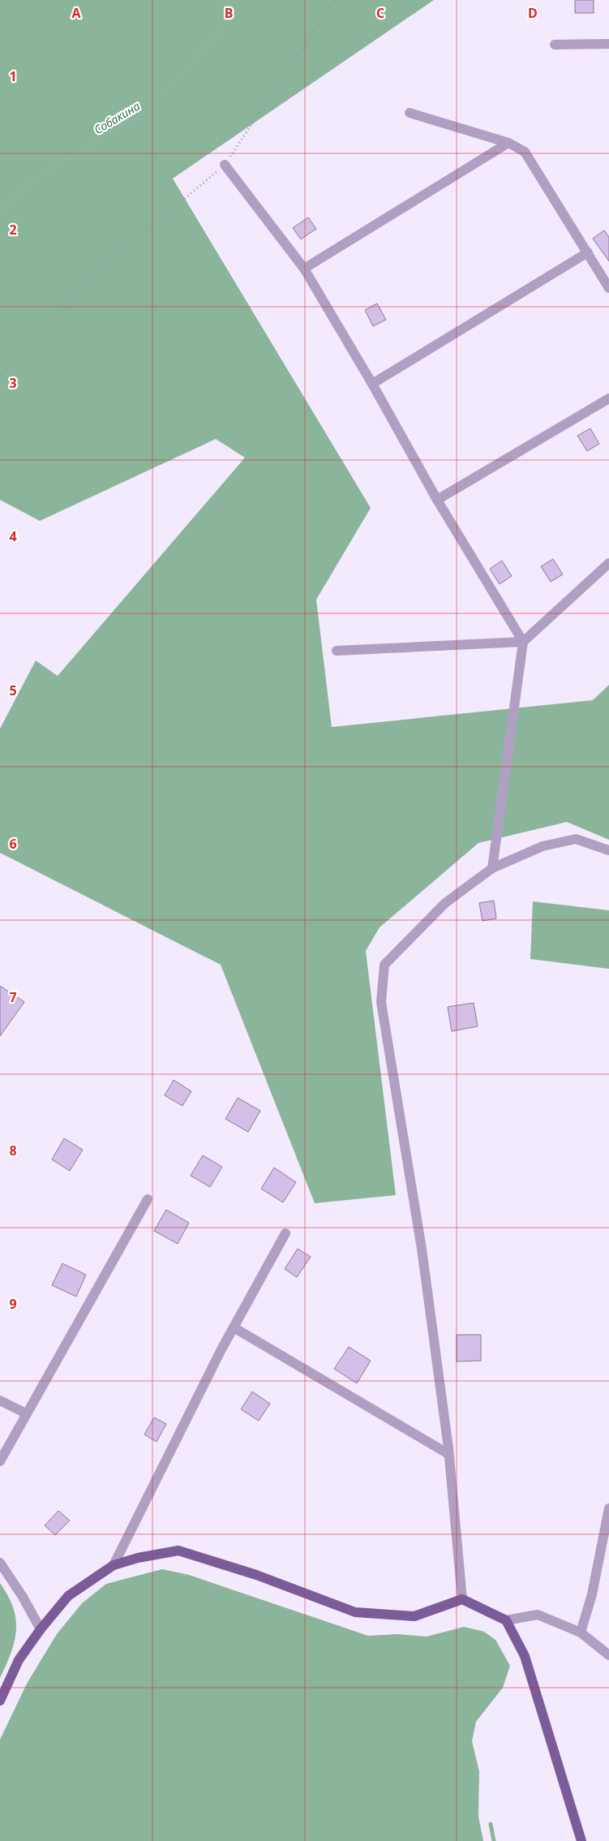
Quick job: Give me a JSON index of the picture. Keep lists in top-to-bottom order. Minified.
{"water":["Собакина"],"grid":{"columns":["A","B","C","D"],"rows":["1","2","3","4","5","6","7","8","9"]}}
